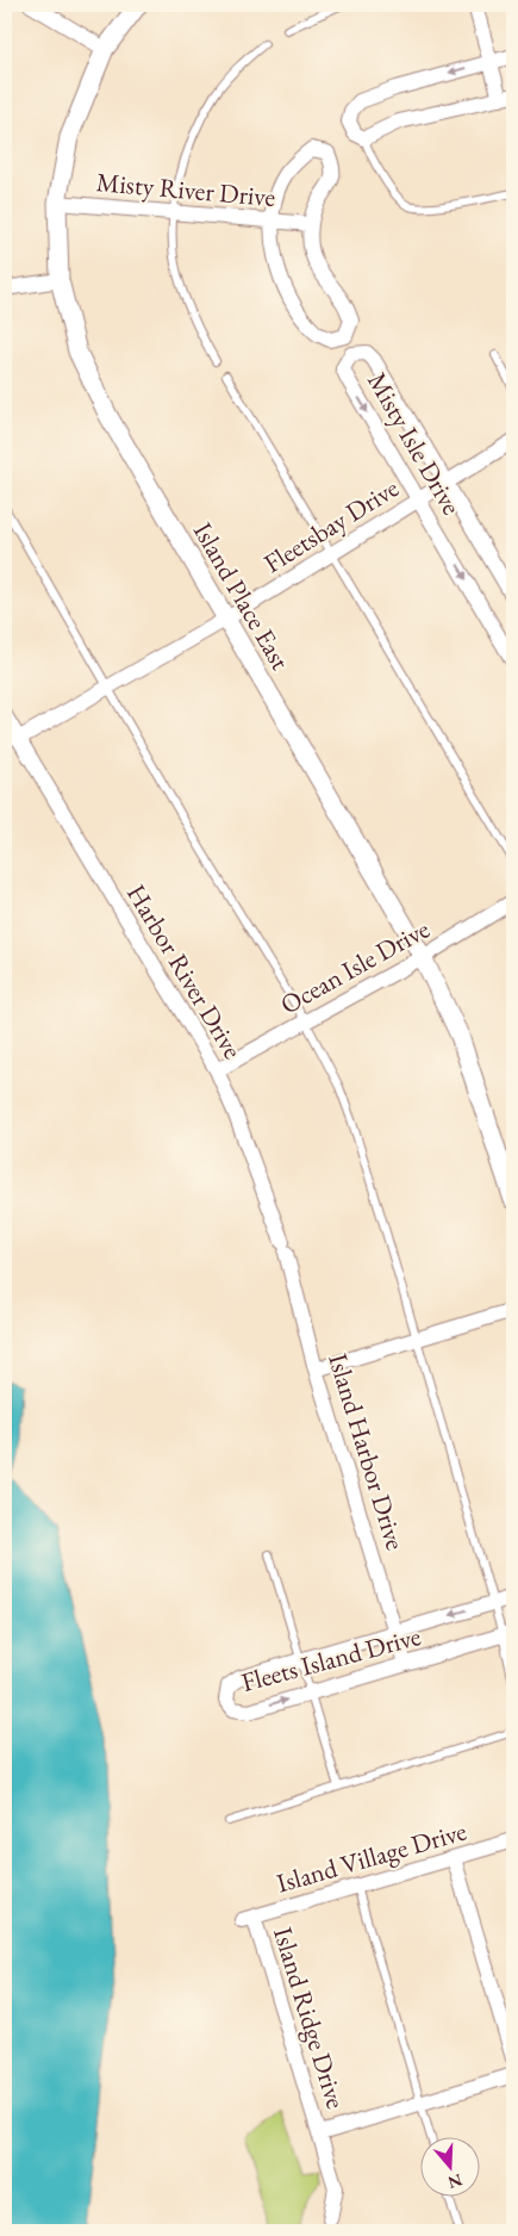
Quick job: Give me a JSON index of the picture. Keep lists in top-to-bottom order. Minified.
{"streets":{"street":["Misty River Drive","Misty Isle Drive","Fleetsbay Drive","Island Place East","Ocean Isle Drive","Harbor River Drive","Island Harbor Drive","Fleets Island Drive","Island Village Drive","Island Ridge Drive"]},"crossings":[["Misty River Drive","Island Place East"],["Misty Isle Drive","Fleetsbay Drive"],["Fleetsbay Drive","Island Place East"],["Fleetsbay Drive","Harbor River Drive"],["Island Place East","Ocean Isle Drive"],["Ocean Isle Drive","Harbor River Drive"],["Harbor River Drive","Island Harbor Drive"],["Island Harbor Drive","Fleets Island Drive"],["Island Village Drive","Island Ridge Drive"]],"north":"bottom"}
